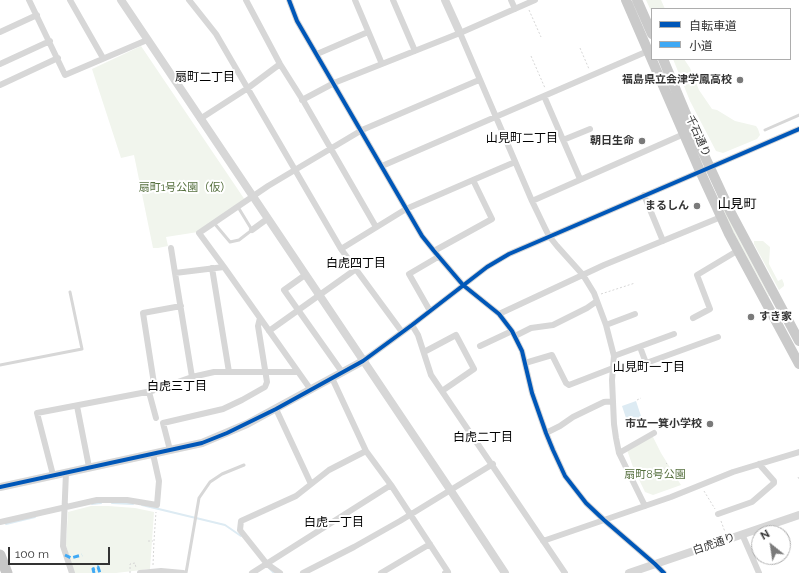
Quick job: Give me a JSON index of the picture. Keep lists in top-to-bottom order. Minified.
{"streets":{"main road":["千石通り"],"street":["白虎通り"]},"districts":["扇町二丁目","山見町二丁目","山見町","白虎四丁目","山見町一丁目","白虎三丁目","白虎二丁目","白虎一丁目"],"parks":["扇町1号公園（仮）","扇町8号公園"],"places":["福島県立会津学鳳高校","朝日生命","まるしん","すき家","市立一箕小学校"],"legend":["自転車道","小道"],"scale_bar":"100 m","north":"top left"}
